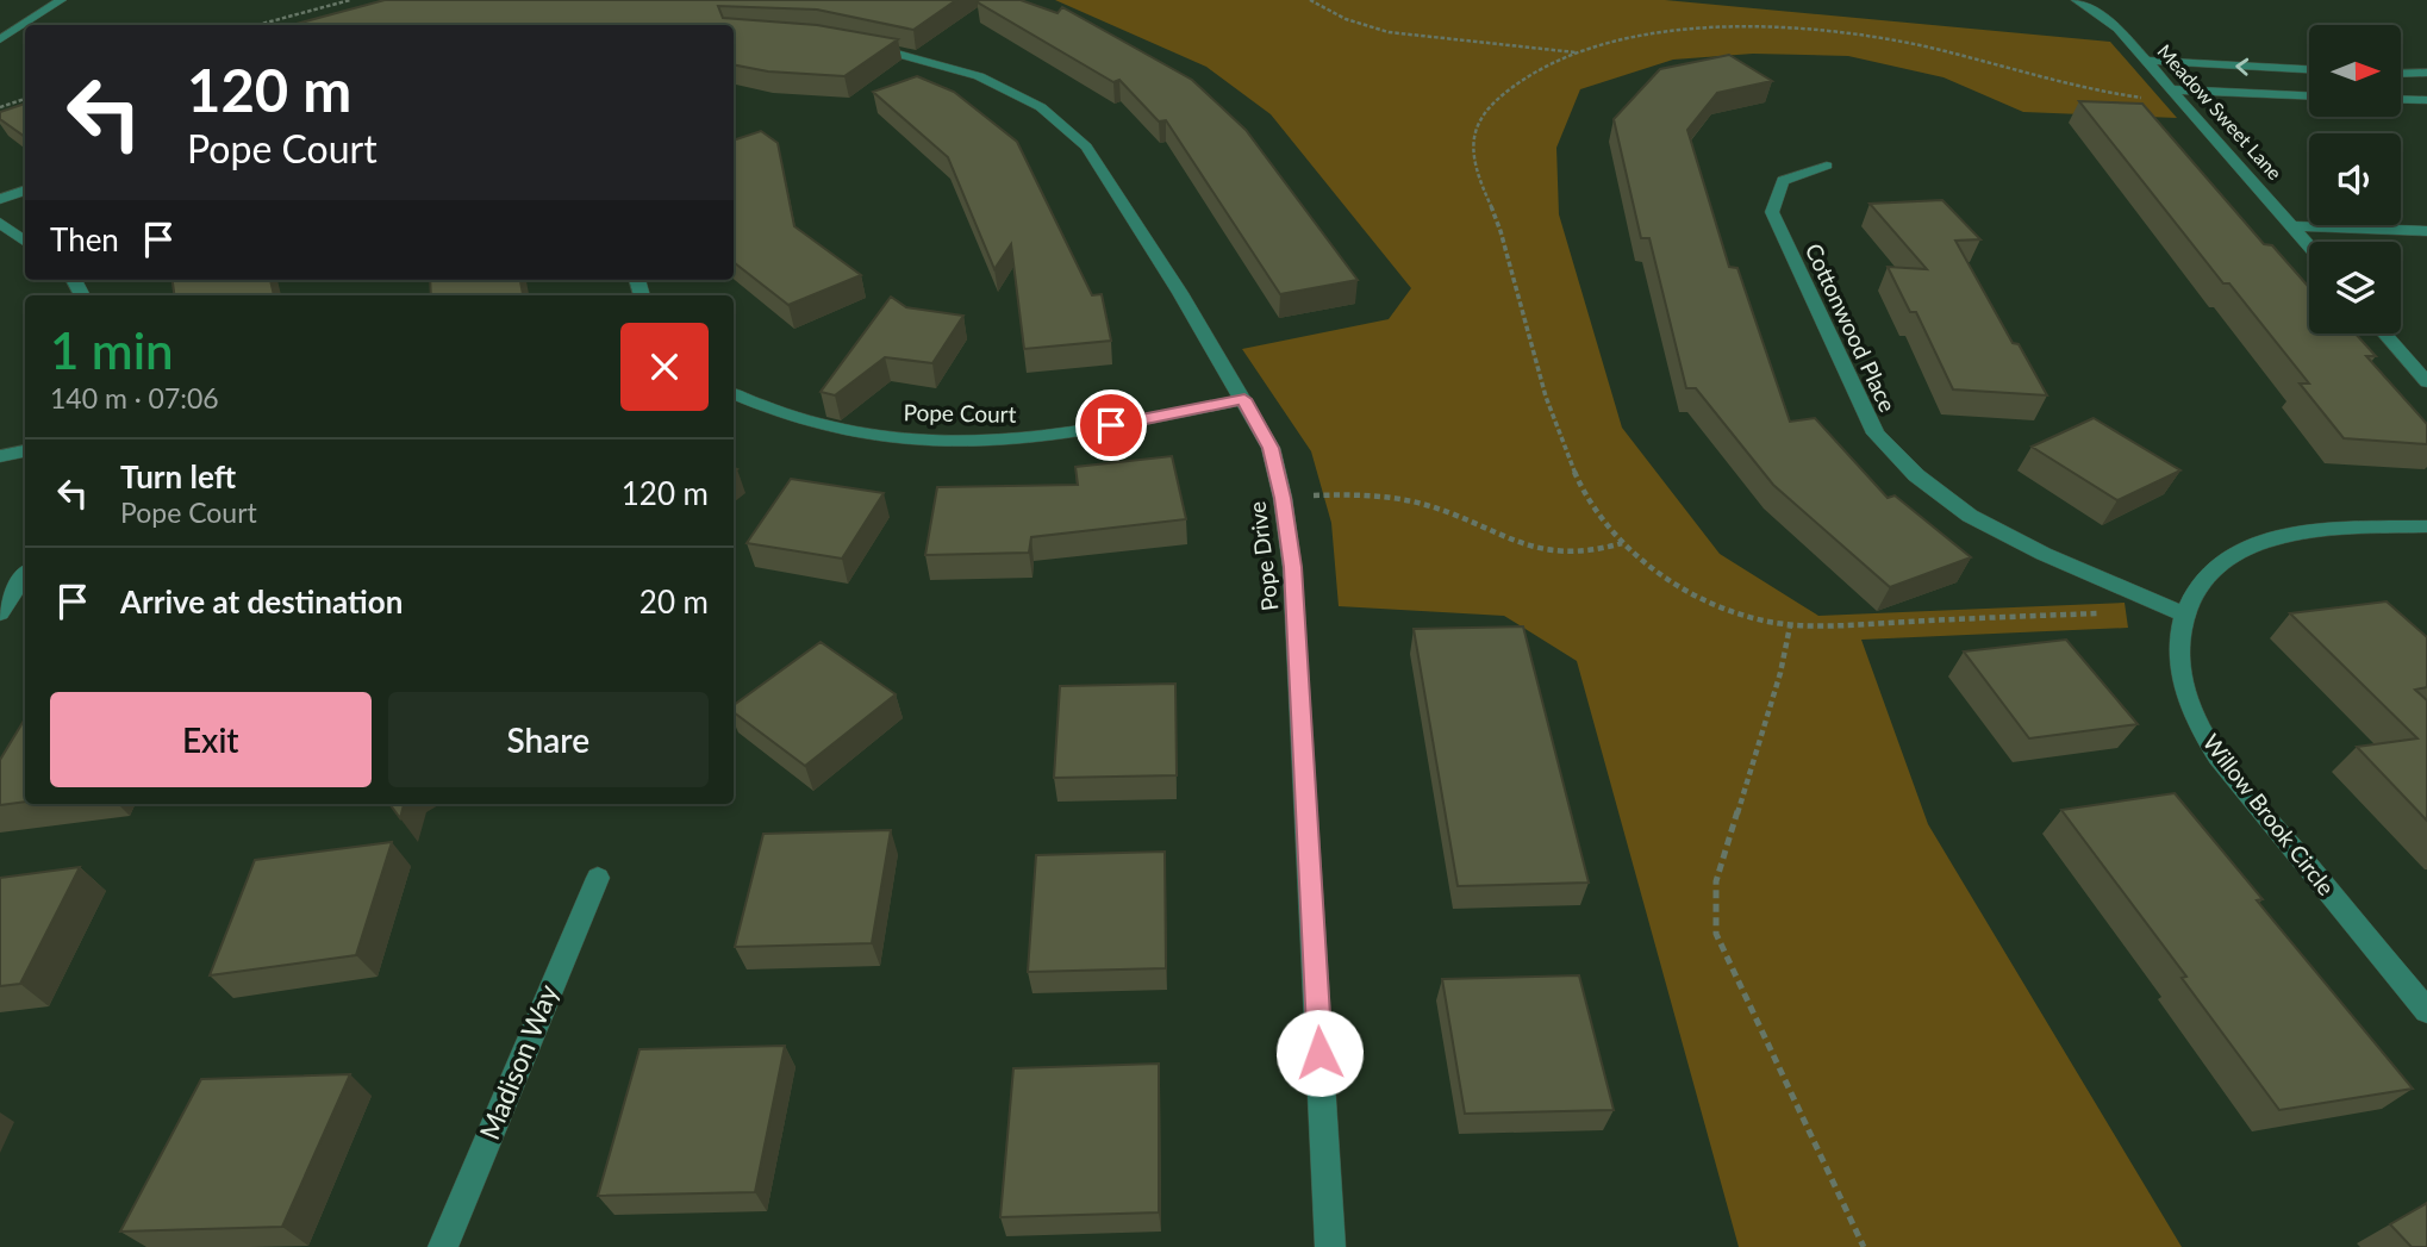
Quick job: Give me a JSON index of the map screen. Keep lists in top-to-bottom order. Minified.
{"streets":{"street":["Meadow Sweet Lane","Cottonwood Place","Pope Court","Pope Drive","Willow Brook Circle","Madison Way"]},"crossings":[["Cottonwood Place","Willow Brook Circle"],["Pope Court","Pope Drive"]],"north":"right","page":{"turn":["120 m","Pope Court"],"then":"Then","heading":["1 min","140 m · 07:06"],"list":[{"name":"Turn left","note":"Pope Court","value":"120 m"},{"name":"Arrive at destination","value":"20 m"}],"buttons":["Exit","Share"]}}
